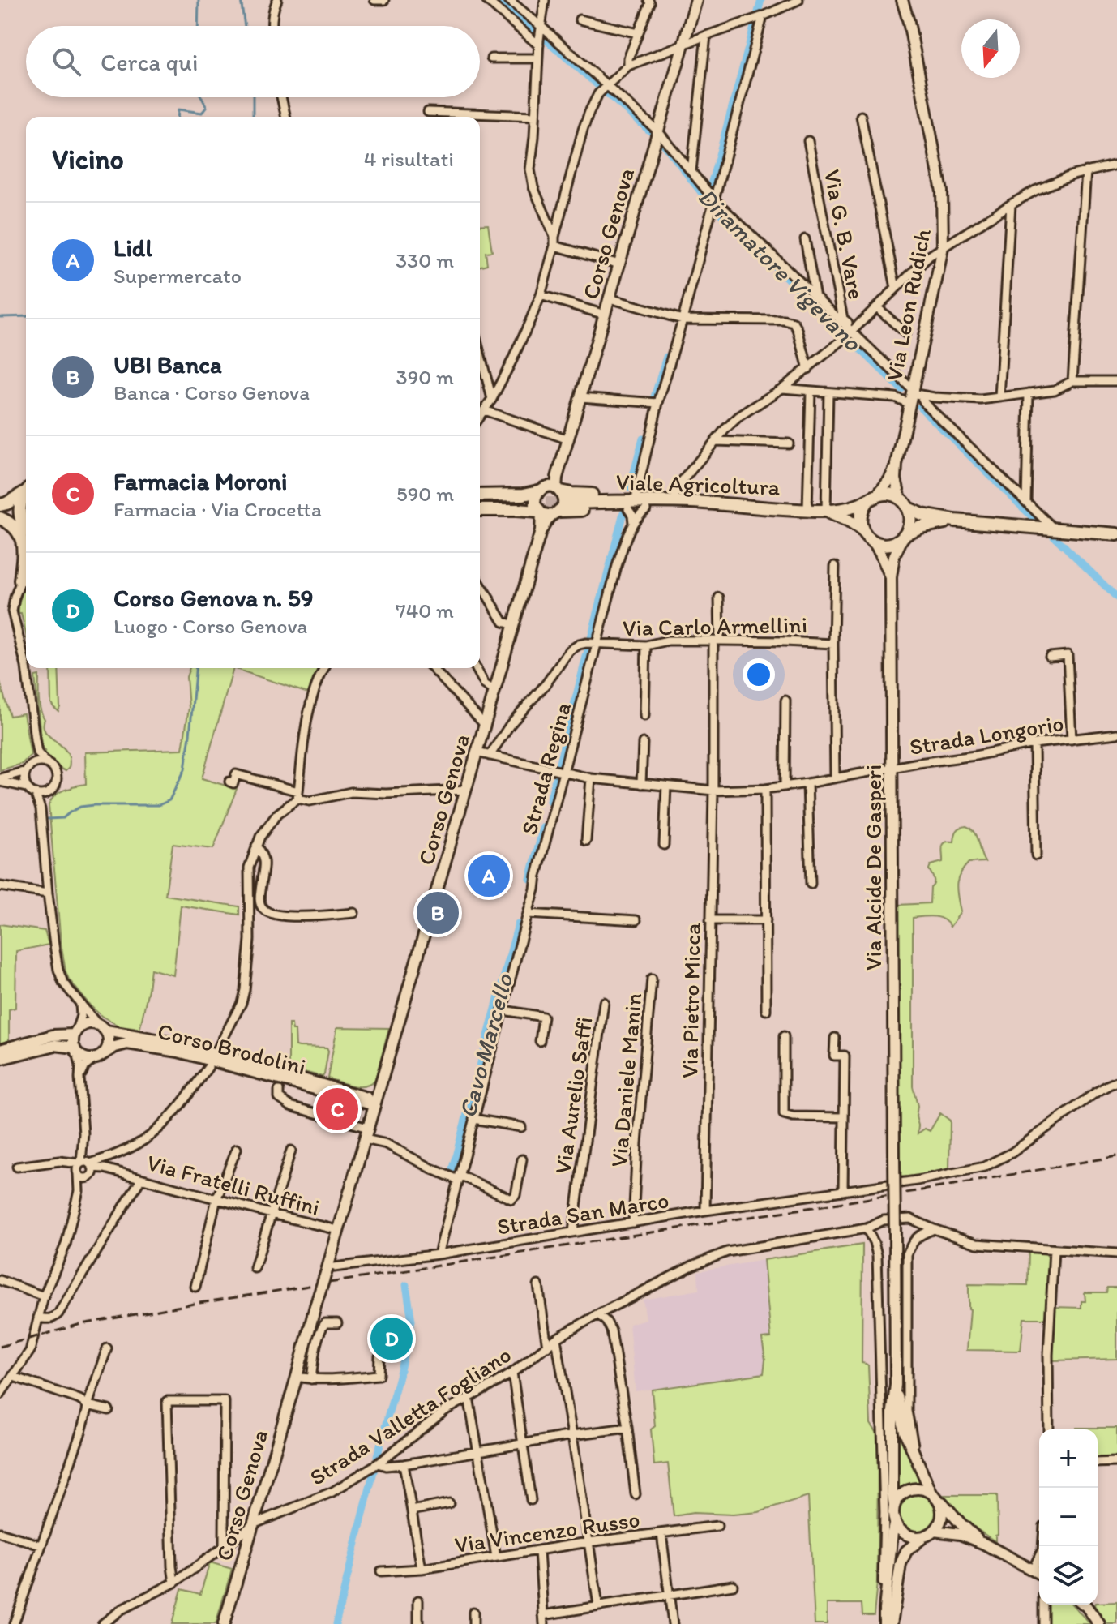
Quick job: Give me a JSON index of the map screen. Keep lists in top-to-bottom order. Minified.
{"streets":{"main road":["Corso Genova","Via Leon Rudich","Viale Agricoltura","Via Alcide De Gasperi","Corso Brodolini"],"street":["Via G. B. Vare","Via Carlo Armellini","Strada Longorio","Strada Regina","Via Pietro Micca","Via Daniele Manin","Via Aurelio Saffi","Via Fratelli Ruffini","Strada San Marco","Strada Valletta Fogliano","Via Vincenzo Russo"]},"crossings":[["Corso Genova","Strada Longorio"],["Corso Genova","Corso Brodolini"],["Corso Genova","Via Fratelli Ruffini"],["Corso Genova","Strada San Marco"],["Corso Genova","Strada Valletta Fogliano"],["Viale Agricoltura","Via Alcide De Gasperi"],["Via Carlo Armellini","Strada Regina"],["Via Carlo Armellini","Via Pietro Micca"],["Strada Longorio","Strada Regina"],["Strada Longorio","Via Alcide De Gasperi"],["Strada Longorio","Via Pietro Micca"],["Strada Regina","Strada San Marco"],["Via Pietro Micca","Strada San Marco"],["Via Daniele Manin","Strada San Marco"],["Via Aurelio Saffi","Strada San Marco"]],"water":["Diramatore Vigevano","Cavo Marcello"],"north":"bottom","page":{"search":"Cerca qui","heading":["Vicino","4 risultati"],"list":[{"mark":"A","name":"Lidl","note":"Supermercato","value":"330 m"},{"mark":"B","name":"UBI Banca","note":"Banca · Corso Genova","value":"390 m"},{"mark":"C","name":"Farmacia Moroni","note":"Farmacia · Via Crocetta","value":"590 m"},{"mark":"D","name":"Corso Genova n. 59","note":"Luogo · Corso Genova","value":"740 m"}],"pins":["A","B","C","D"],"map_buttons":["+","−"]}}
